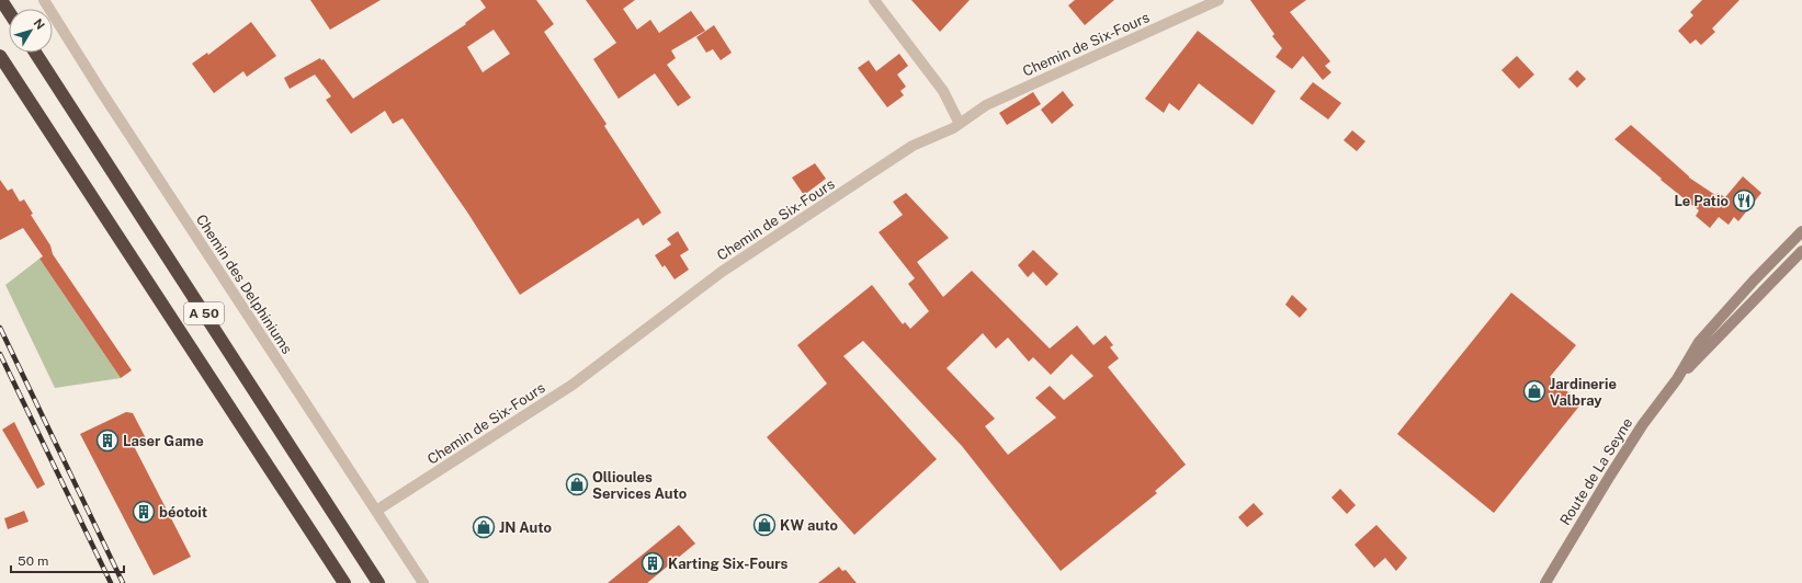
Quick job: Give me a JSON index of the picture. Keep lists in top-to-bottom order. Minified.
{"streets":{"highway":["A 50"],"main road":["Route de La Seyne"],"street":["Chemin de Six-Fours","Chemin des Delphiniums"]},"crossings":[["Chemin de Six-Fours","Chemin des Delphiniums"]],"places":{"restaurant":["Le Patio"],"shop":["Jardinerie Valbray","Ollioules Services Auto","KW auto","JN Auto"],"building":["Laser Game","béotoit","Karting Six-Fours"]},"scale_bar":"50 m","north":"top right"}
